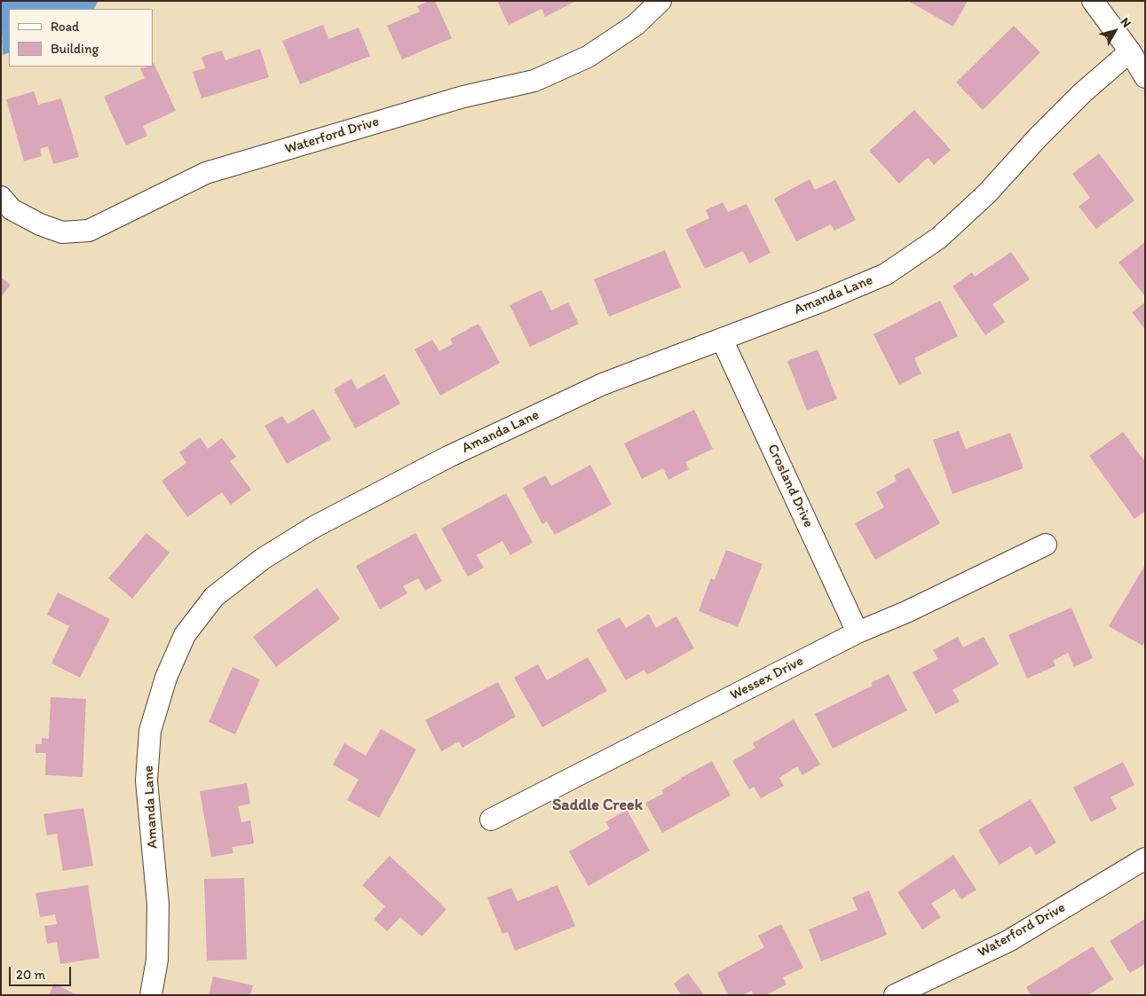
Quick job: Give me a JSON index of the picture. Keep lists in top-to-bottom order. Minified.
{"streets":{"street":["Waterford Drive","Amanda Lane","Crosland Drive","Wessex Drive"]},"crossings":[["Amanda Lane","Crosland Drive"],["Crosland Drive","Wessex Drive"]],"districts":["Saddle Creek"],"legend":["Road","Building"],"scale_bar":"20 m","north":"top right"}
